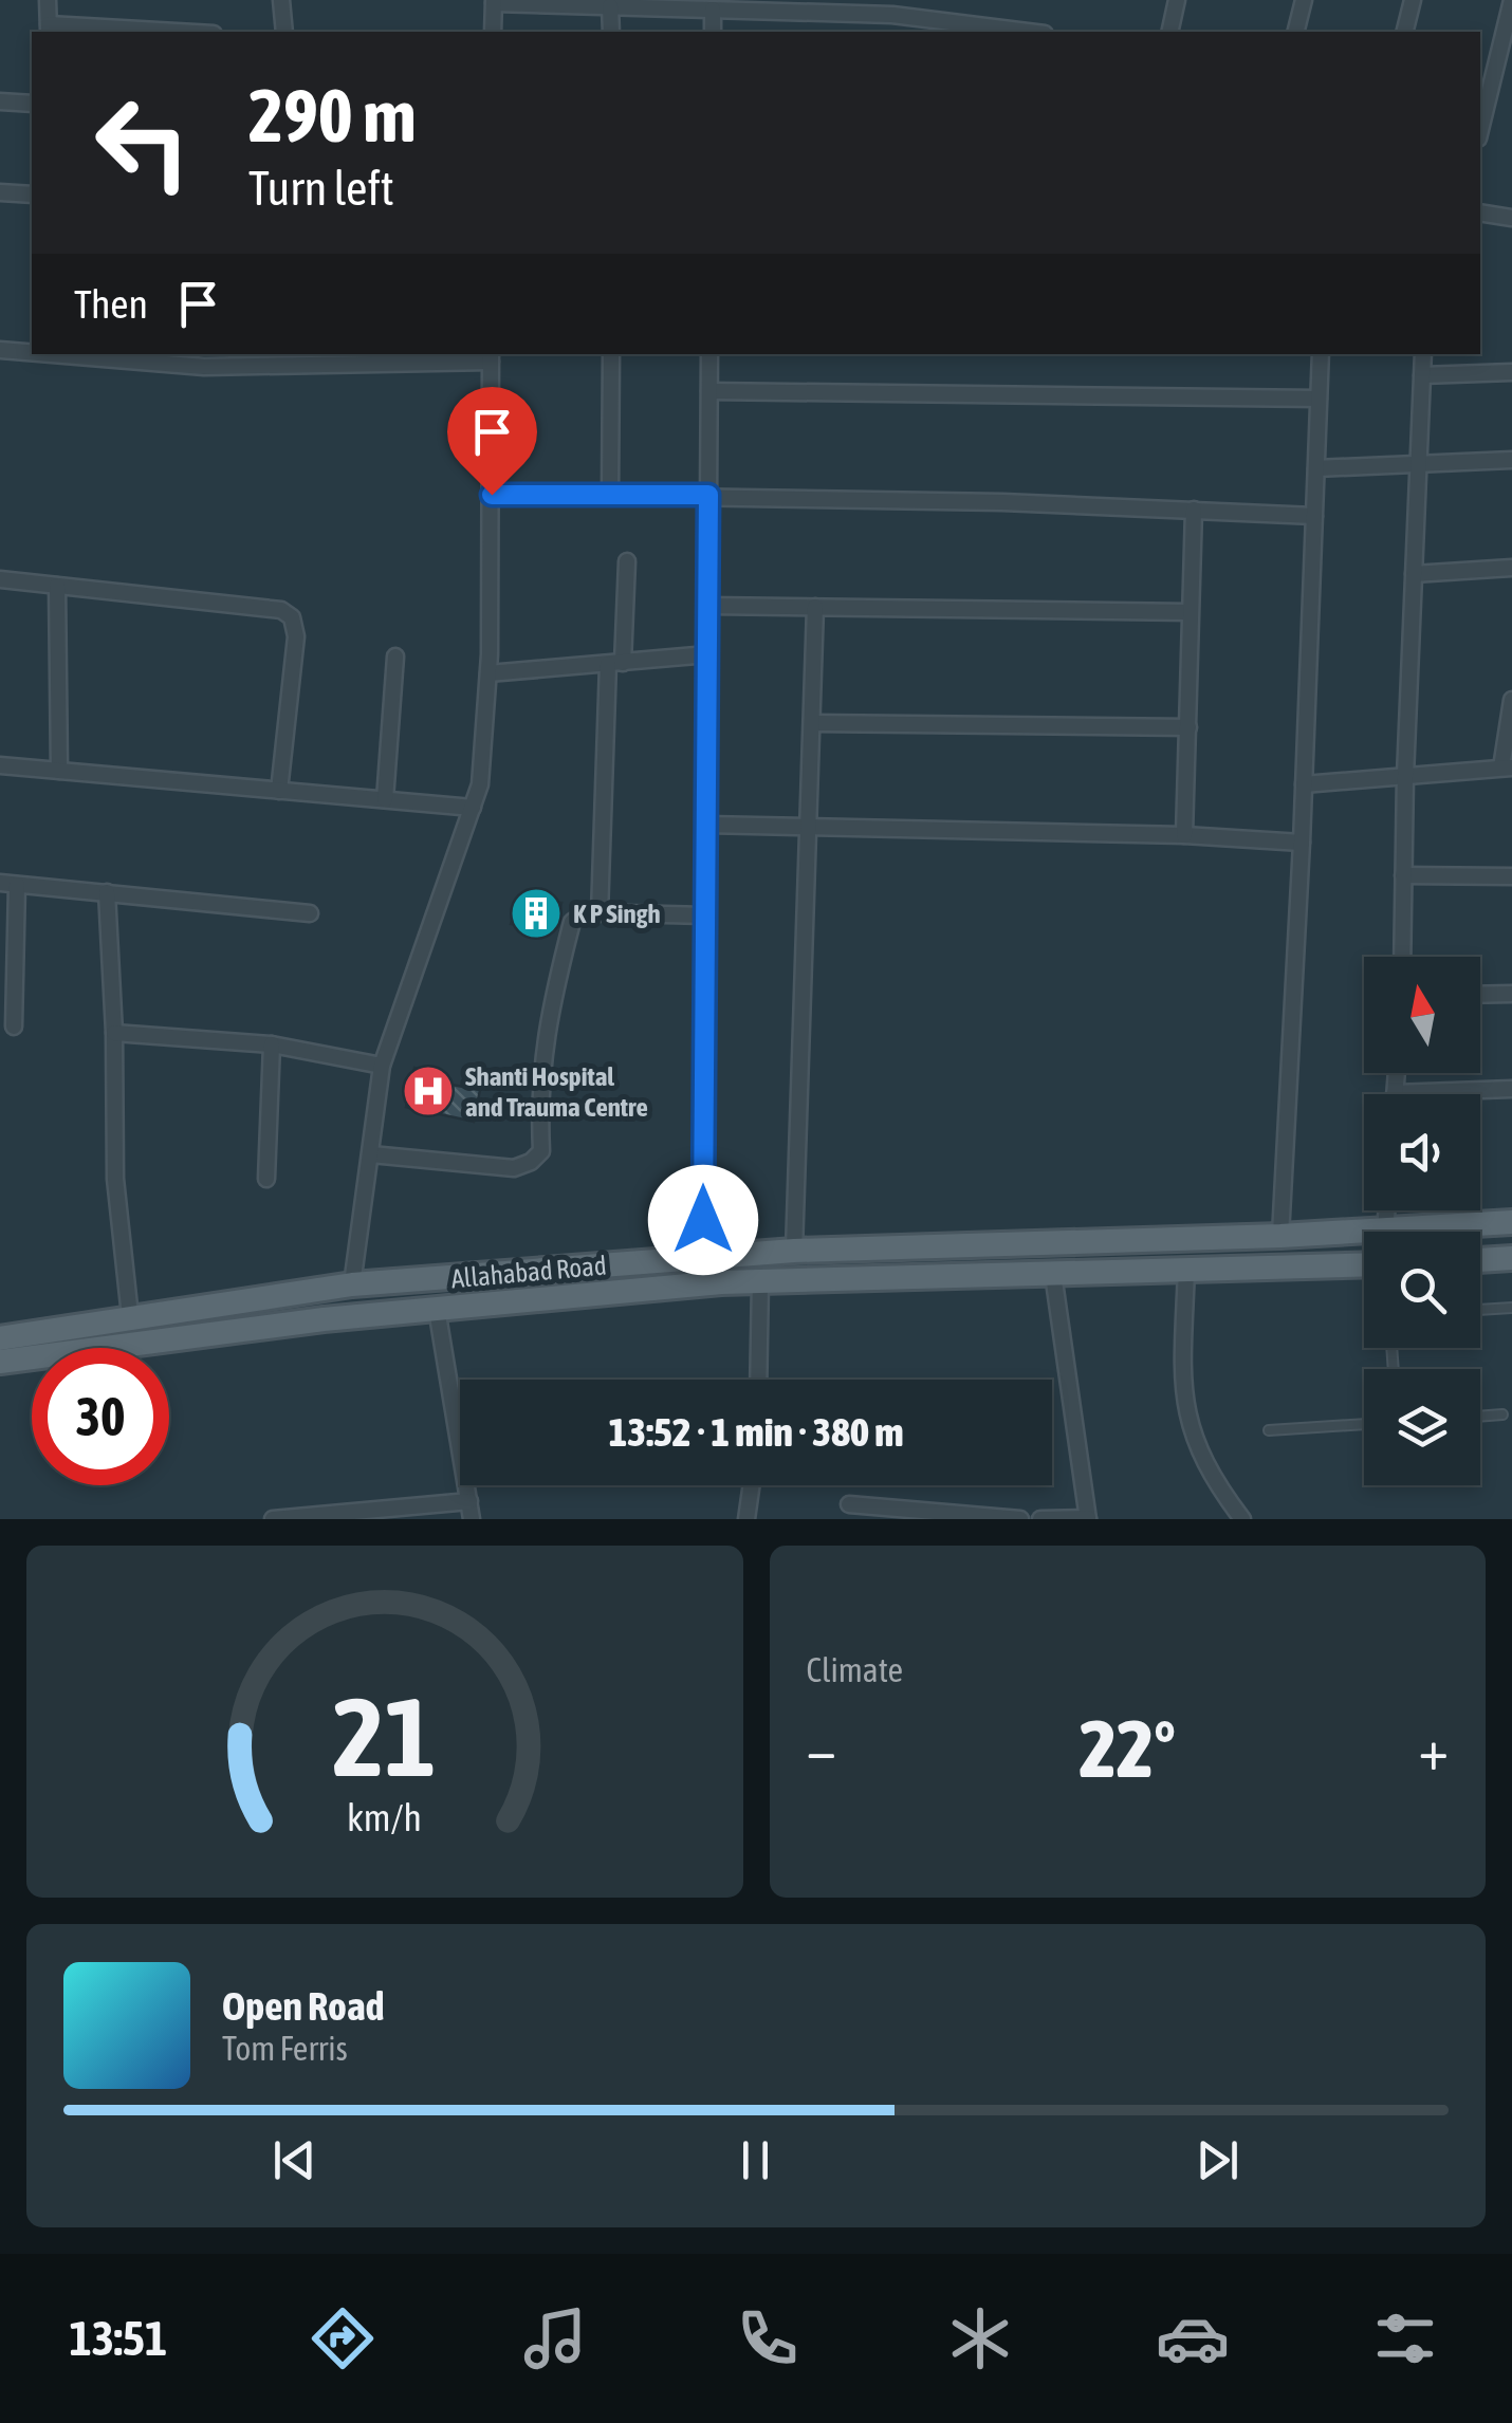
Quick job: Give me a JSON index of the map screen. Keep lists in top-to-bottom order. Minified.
{"streets":{"main road":["Allahabad Road"]},"places":{"building":["K P Singh"],"hospital":["Shanti Hospital and Trauma Centre"]},"north":"top","page":{"turn":["290 m","Turn left"],"then":"Then","limit":"30","trip":"13:52 · 1 min · 380 m","tile":"Climate","heat":["−","22°","+"],"song":["Open Road","Tom Ferris"],"tabs":"13:51","gauge":["21","km/h"]}}
